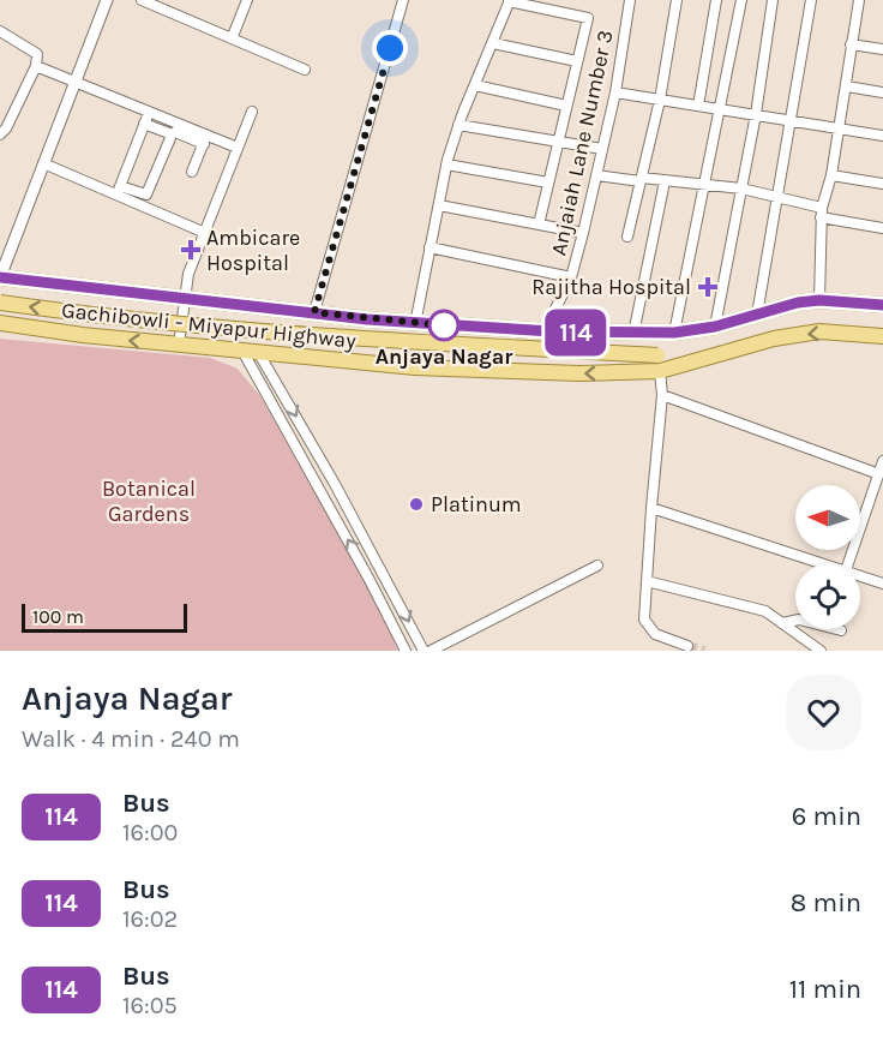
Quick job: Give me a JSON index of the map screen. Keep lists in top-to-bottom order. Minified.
{"streets":{"main road":["Gachibowli - Miyapur Highway"],"street":["Anjaiah Lane Number 3"]},"crossings":[["Anjaiah Lane Number 3","Gachibowli - Miyapur Highway"]],"parks":["Botanical Gardens"],"places":{"health":["Ambicare Hospital","Rajitha Hospital"],"other":["Anjaya Nagar","Platinum"]},"lines":["bus line 114"],"scale_bar":"100 m","north":"left","page":{"on_map":"114","scale":"100 m","heading":["Anjaya Nagar","Walk · 4 min · 240 m"],"list":[{"mark":"114","name":"Bus","note":"16:00","value":"6 min"},{"mark":"114","name":"Bus","note":"16:02","value":"8 min"},{"mark":"114","name":"Bus","note":"16:05","value":"11 min"}]}}
